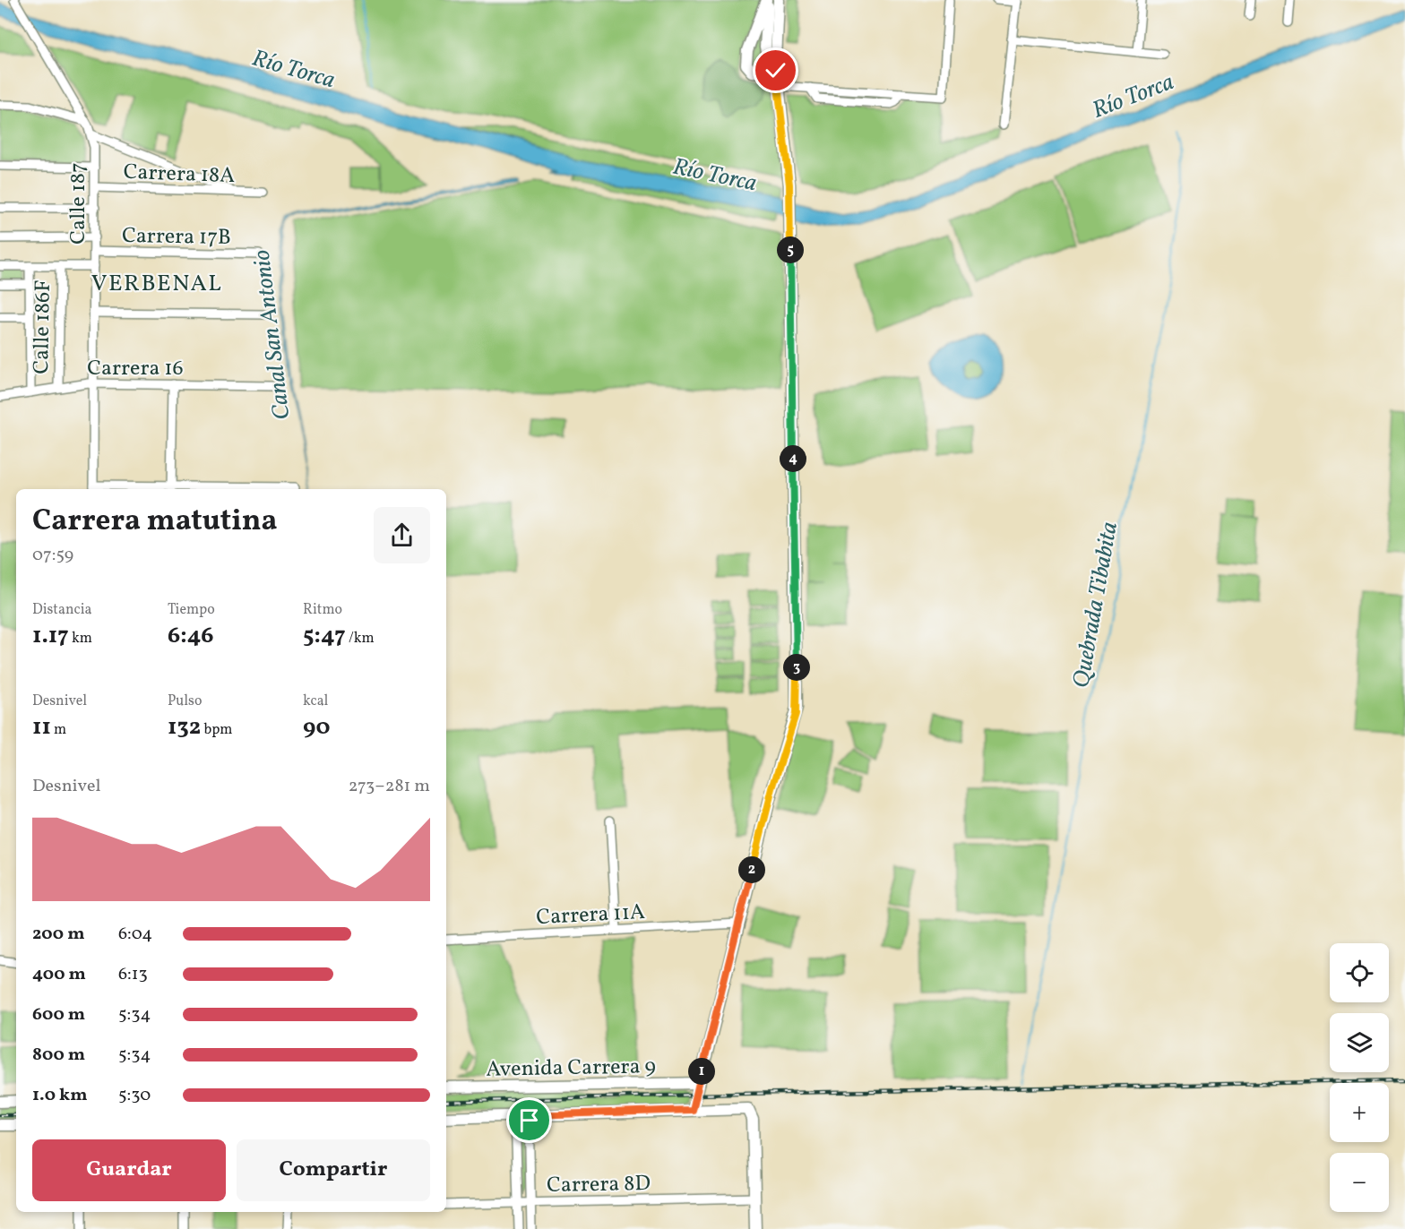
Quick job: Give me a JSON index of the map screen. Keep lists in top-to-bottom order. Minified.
{"streets":{"main road":["Avenida Carrera 9"],"street":["Carrera 18A","Calle 187","Carrera 17B","Calle 186F","Carrera 16","Carrera 11A","Carrera 8D"]},"crossings":[["Carrera 18A","Calle 187"],["Calle 187","Carrera 17B"],["Calle 187","Carrera 16"],["Calle 186F","Carrera 16"]],"districts":["VERBENAL"],"water":["Río Torca","Canal San Antonio","Quebrada Tibabita"],"page":{"pins":["5","4","3","2","1"],"heading":["Carrera matutina","07:59"],"stats":[["Distancia","1.17 km"],["Tiempo","6:46"],["Ritmo","5:47 /km"],["Desnivel","11 m"],["Pulso","132 bpm"],["kcal","90"]],"chart":["Desnivel","273–281 m"],"list":[{"name":"200 m","note":"6:04"},{"name":"400 m","note":"6:13"},{"name":"600 m","note":"5:34"},{"name":"800 m","note":"5:34"},{"name":"1.0 km","note":"5:30"}],"map_buttons":["+","−"],"buttons":["Guardar","Compartir"]}}
